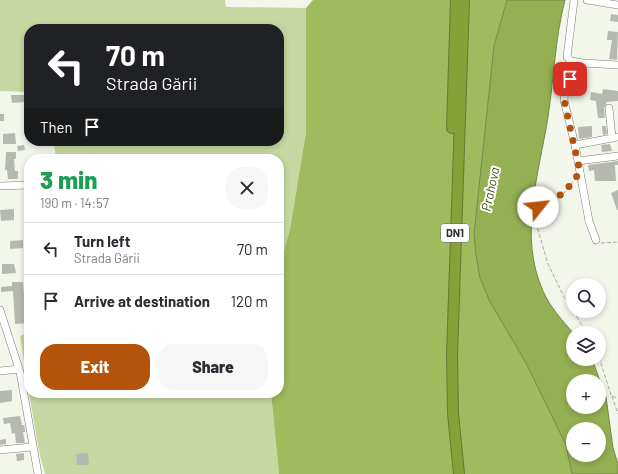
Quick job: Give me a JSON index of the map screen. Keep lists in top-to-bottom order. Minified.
{"streets":{"highway":["DN1"]},"water":["Prahova"],"page":{"turn":["70 m","Strada Gării"],"then":"Then","heading":["3 min","190 m · 14:57"],"list":[{"name":"Turn left","note":"Strada Gării","value":"70 m"},{"name":"Arrive at destination","value":"120 m"}],"map_buttons":["+","−"],"buttons":["Exit","Share"]}}
